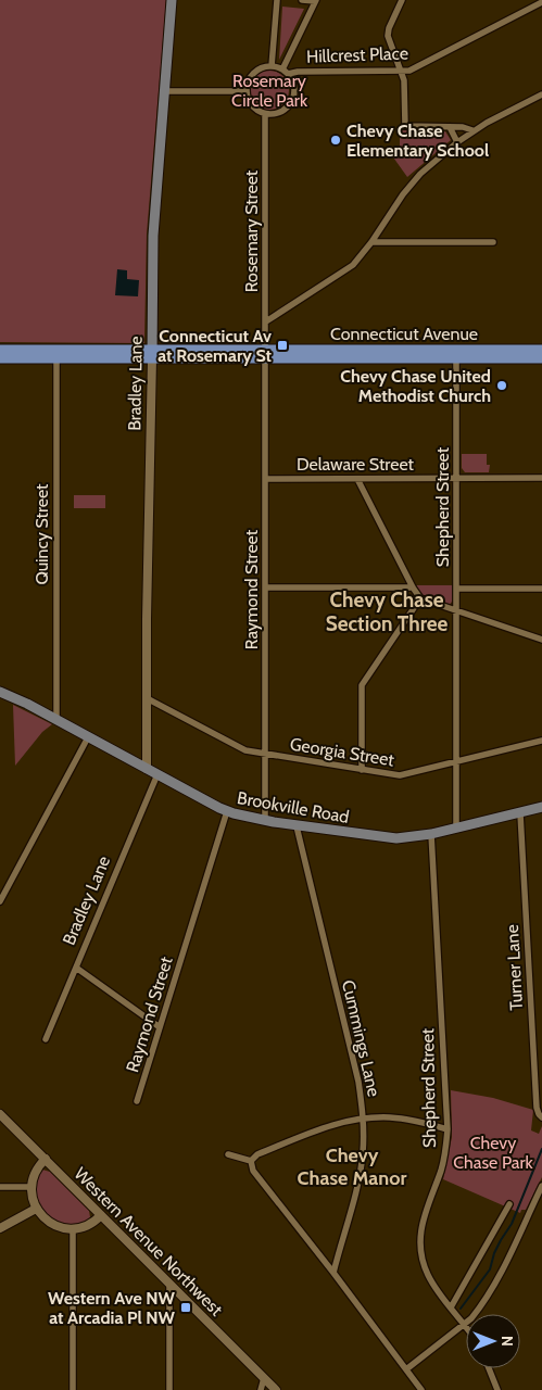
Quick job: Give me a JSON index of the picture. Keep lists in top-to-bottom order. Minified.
{"streets":{"main road":["Connecticut Avenue","Bradley Lane","Brookville Road"],"street":["Hillcrest Place","Rosemary Street","Delaware Street","Shepherd Street","Quincy Street","Raymond Street","Georgia Street","Turner Lane","Cummings Lane","Western Avenue Northwest"]},"crossings":[["Hillcrest Place","Rosemary Street"],["Rosemary Street","Connecticut Avenue"],["Rosemary Street","Raymond Street"],["Connecticut Avenue","Bradley Lane"],["Connecticut Avenue","Shepherd Street"],["Connecticut Avenue","Quincy Street"],["Connecticut Avenue","Raymond Street"],["Bradley Lane","Georgia Street"],["Bradley Lane","Brookville Road"],["Delaware Street","Shepherd Street"],["Delaware Street","Raymond Street"],["Shepherd Street","Georgia Street"],["Shepherd Street","Brookville Road"],["Quincy Street","Brookville Road"],["Raymond Street","Georgia Street"],["Raymond Street","Brookville Road"],["Brookville Road","Turner Lane"],["Brookville Road","Cummings Lane"]],"districts":["Chevy Chase Section Three","Chevy Chase Manor"],"parks":["Rosemary Circle Park","Chevy Chase Park"],"places":{"other":["Chevy Chase Elementary School","Chevy Chase United Methodist Church"],"transit":["Connecticut Av at Rosemary St","Western Ave NW at Arcadia Pl NW"]},"north":"right"}
